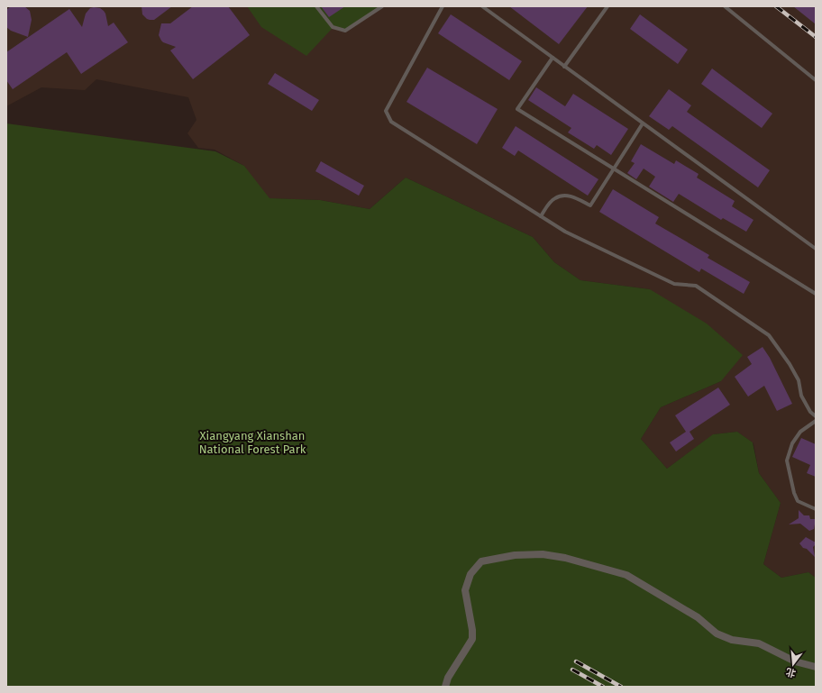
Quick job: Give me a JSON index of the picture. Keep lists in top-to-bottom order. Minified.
{"parks":["Xiangyang Xianshan National Forest Park"],"north":"bottom"}
